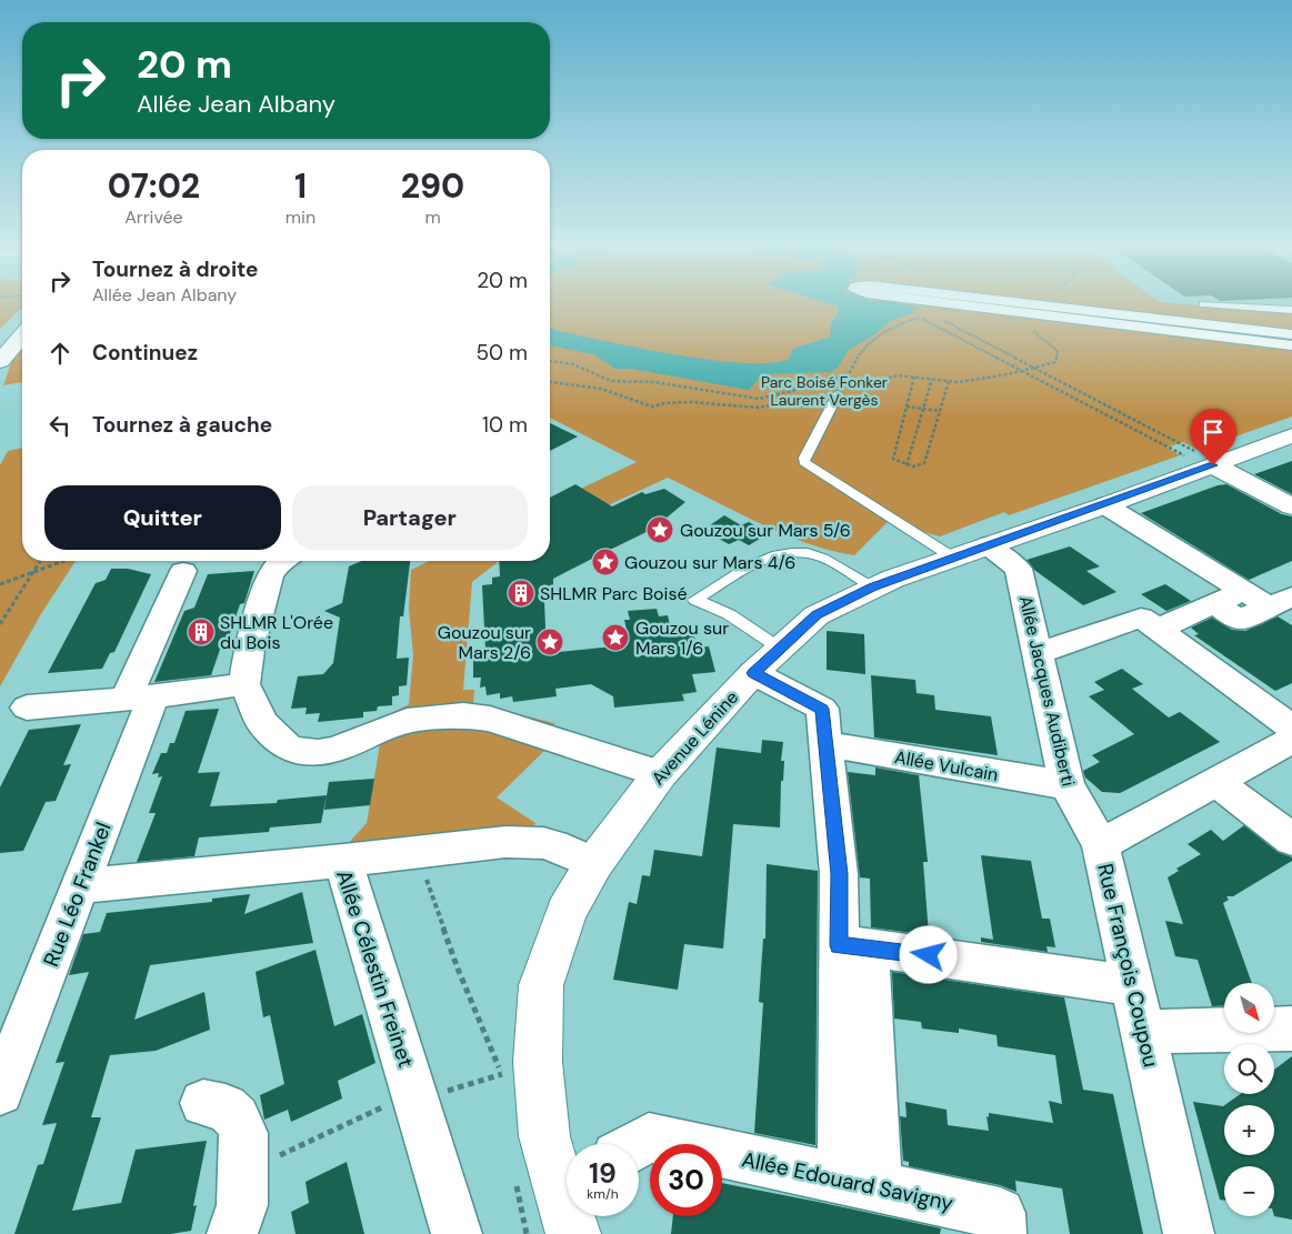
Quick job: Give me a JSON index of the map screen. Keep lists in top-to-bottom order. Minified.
{"streets":{"street":["Allée Jacques Audiberti","Avenue Lénine","Allée Vulcain","Rue Léo Frankel","Rue François Coupou","Allée Célestin Freinet","Allée Edouard Savigny"]},"crossings":[["Allée Jacques Audiberti","Avenue Lénine"],["Allée Jacques Audiberti","Allée Vulcain"],["Allée Jacques Audiberti","Rue François Coupou"],["Rue Léo Frankel","Allée Célestin Freinet"]],"parks":["Parc Boisé Fonker Laurent Vergès"],"places":{"place":["Gouzou sur Mars 5/6","Gouzou sur Mars 4/6","Gouzou sur Mars 1/6","Gouzou sur Mars 2/6"],"building":["SHLMR Parc Boisé","SHLMR L'Orée du Bois"]},"north":"bottom right","page":{"turn":["20 m","Allée Jean Albany"],"eta":["07:02","Arrivée","1","min","290","m"],"list":[{"name":"Tournez à droite","note":"Allée Jean Albany","value":"20 m"},{"name":"Continuez","value":"50 m"},{"name":"Tournez à gauche","value":"10 m"}],"buttons":["Quitter","Partager"],"map_buttons":["+","−"],"speed":"19 km/h","limit":"30"}}
